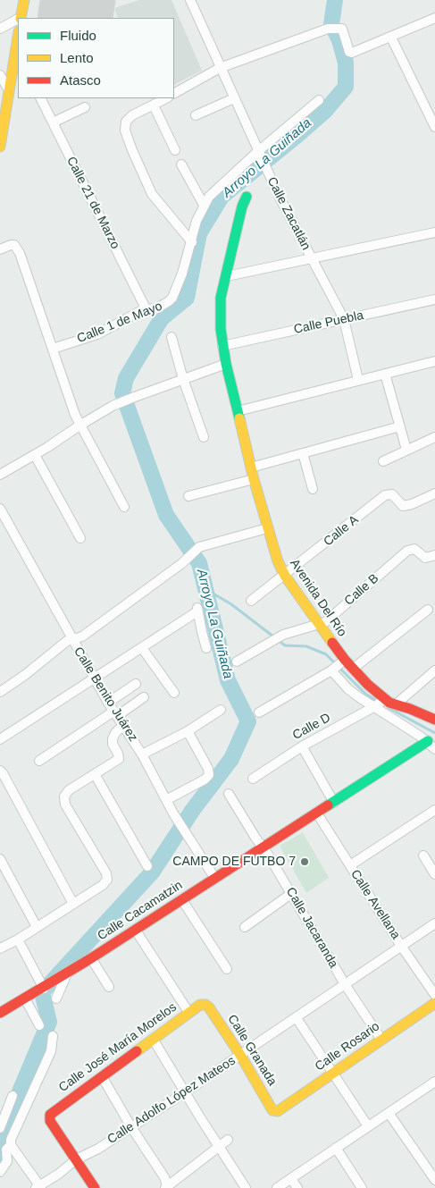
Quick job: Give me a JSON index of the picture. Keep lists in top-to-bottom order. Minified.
{"streets":{"street":["Calle 21 de Marzo","Calle Zacatlán","Calle 1 de Mayo","Calle Puebla","Calle A","Calle B","Avenida Del Río","Calle Benito Juárez","Calle D","Calle Avellana","Calle Cacamatzin","Calle Jacaranda","Calle Rosario","Calle José María Morelos","Calle Granada","Calle Adolfo López Mateos"]},"crossings":[["Calle 21 de Marzo","Calle 1 de Mayo"],["Calle Zacatlán","Calle 1 de Mayo"],["Calle Zacatlán","Calle Puebla"],["Calle Puebla","Avenida Del Río"],["Calle A","Avenida Del Río"],["Calle B","Avenida Del Río"],["Avenida Del Río","Calle D"],["Calle Benito Juárez","Calle Cacamatzin"],["Calle Avellana","Calle Cacamatzin"],["Calle Avellana","Calle Adolfo López Mateos"],["Calle Cacamatzin","Calle Jacaranda"],["Calle Jacaranda","Calle Rosario"],["Calle Jacaranda","Calle Adolfo López Mateos"],["Calle Rosario","Calle Granada"],["Calle José María Morelos","Calle Granada"],["Calle José María Morelos","Calle Adolfo López Mateos"],["Calle Granada","Calle Adolfo López Mateos"]],"water":["Arroyo La Guiñada"],"places":["CAMPO DE FUTBO 7"],"legend":["Fluido","Lento","Atasco"]}
